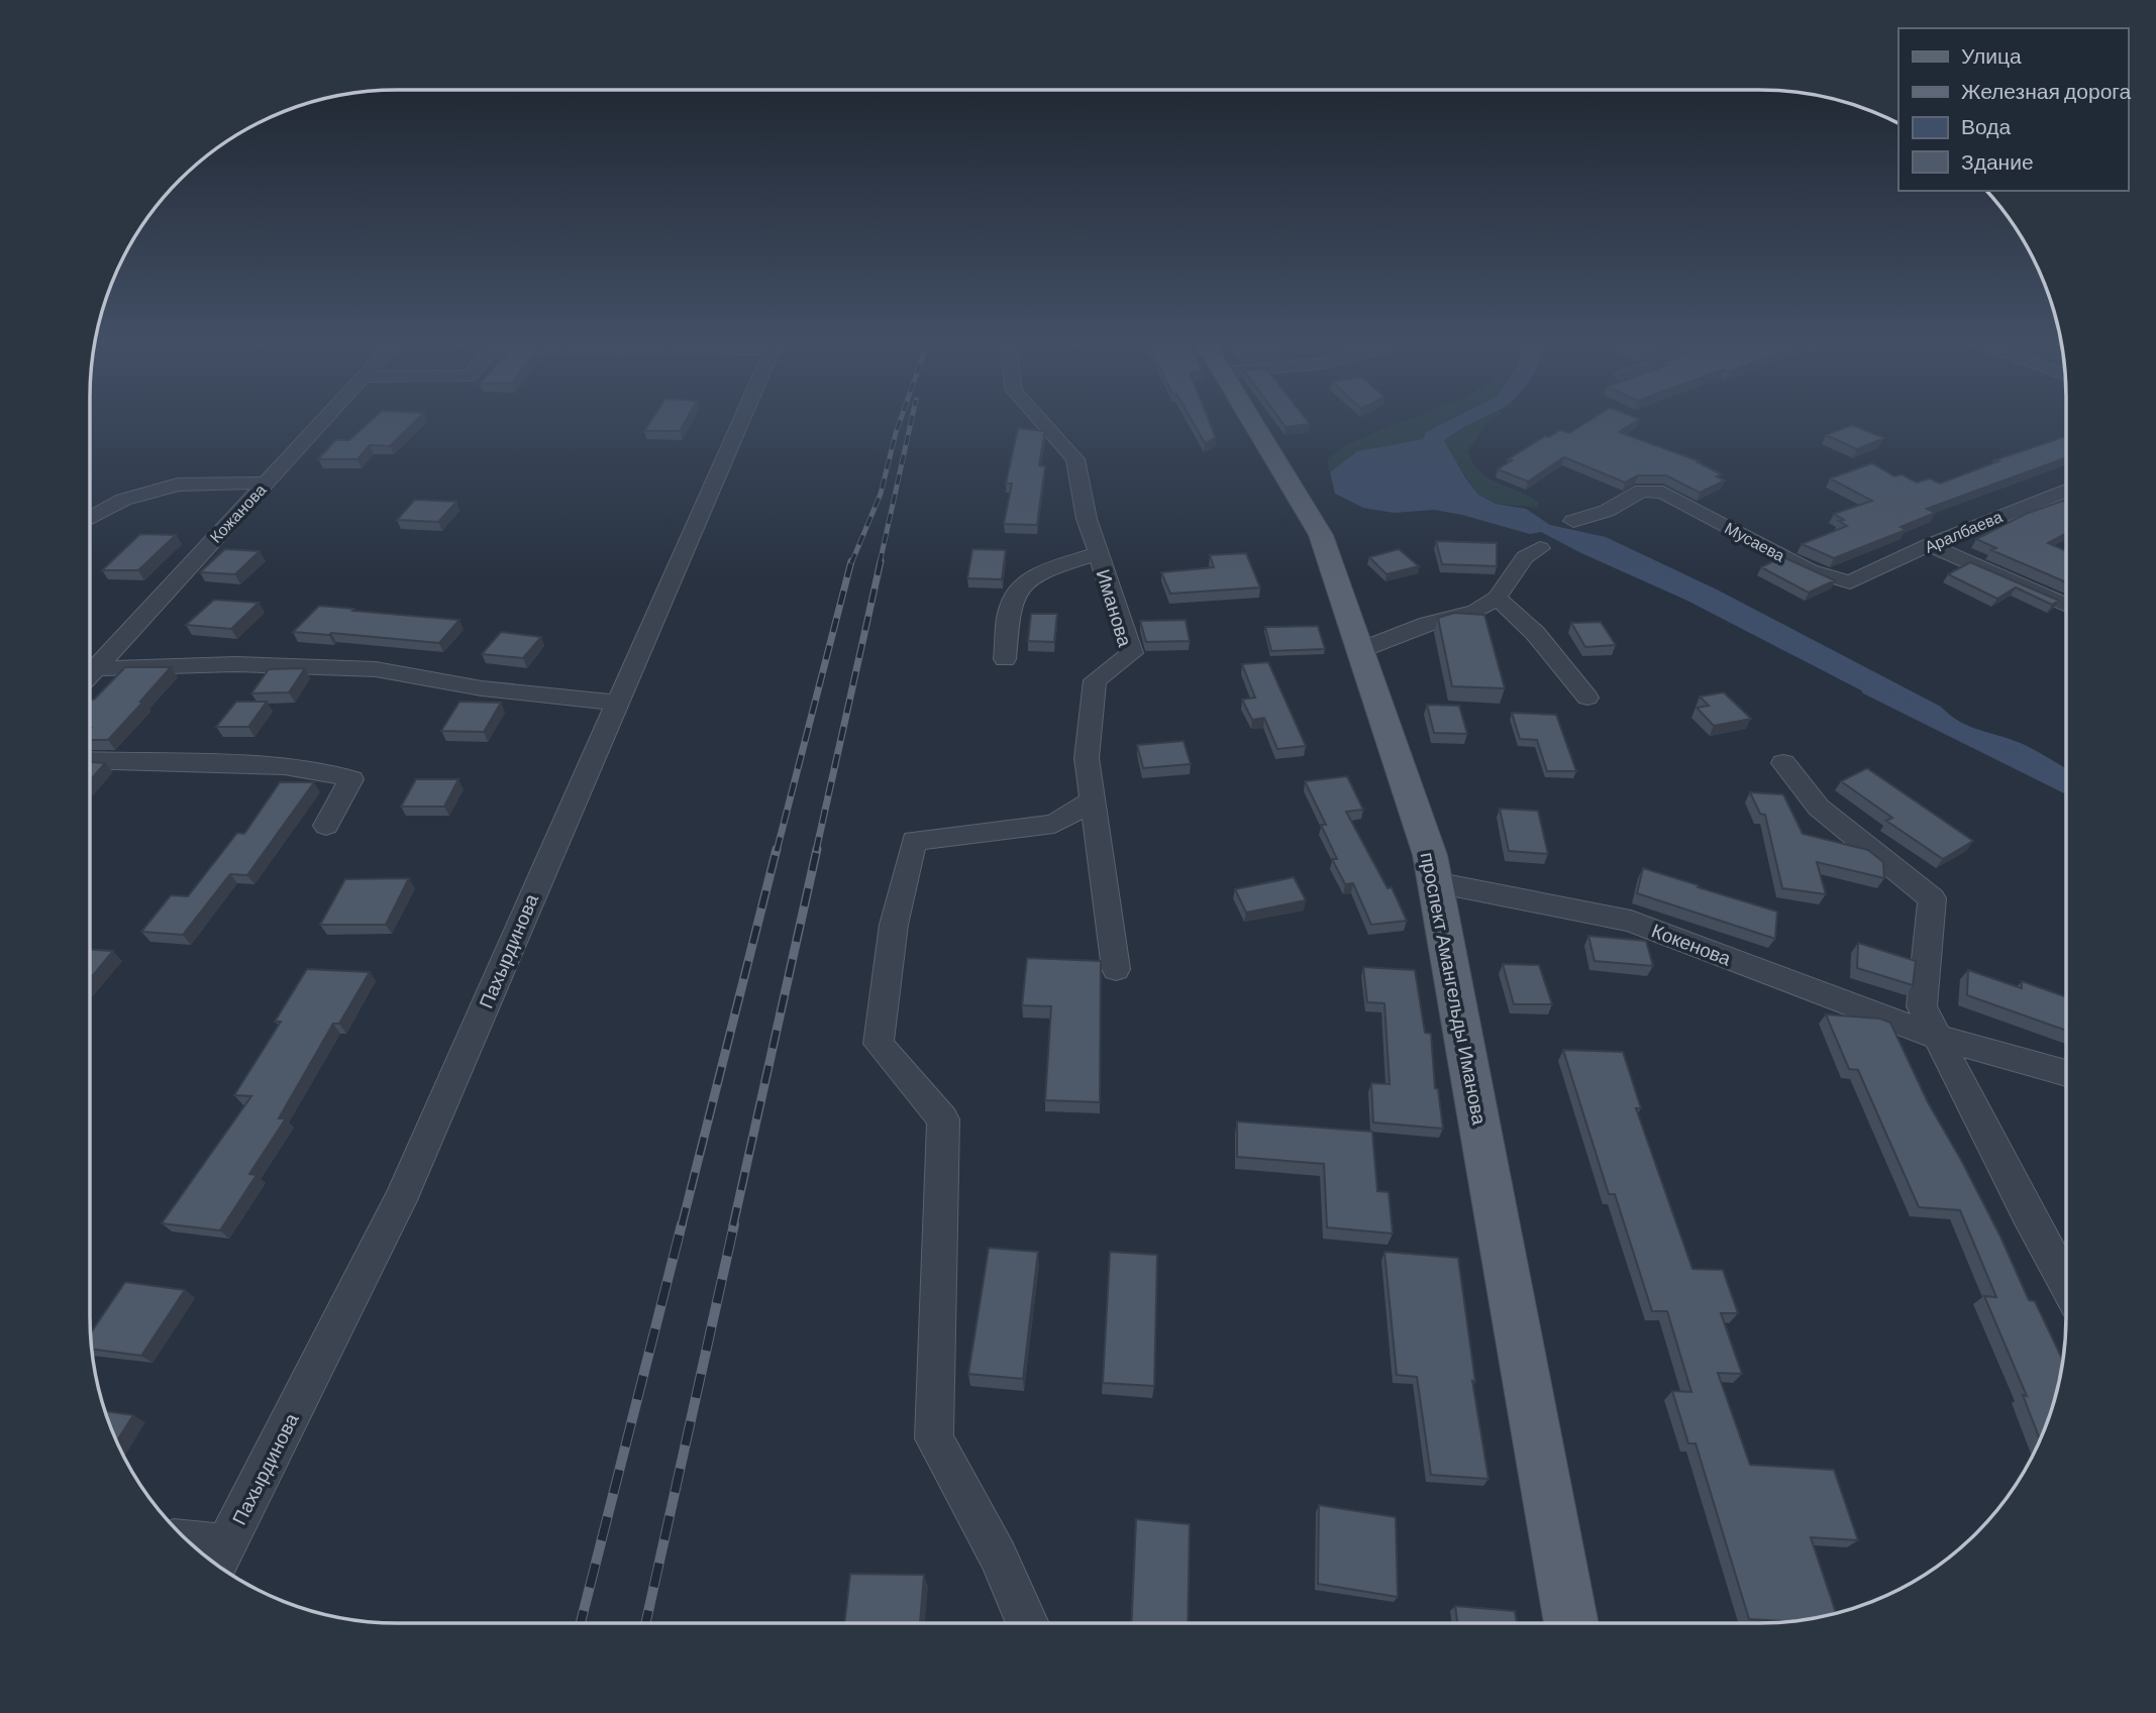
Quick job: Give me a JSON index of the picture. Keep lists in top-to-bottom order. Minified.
{"streets":{"main road":["проспект Амангельды Иманова"],"street":["Кожанова","Аралбаева","Мусаева","Иманова","Кокенова","Пахырдинова"]},"crossings":[["Аралбаева","Мусаева"],["Кокенова","проспект Амангельды Иманова"]],"legend":["Улица","Железная дорога","Вода","Здание"]}
